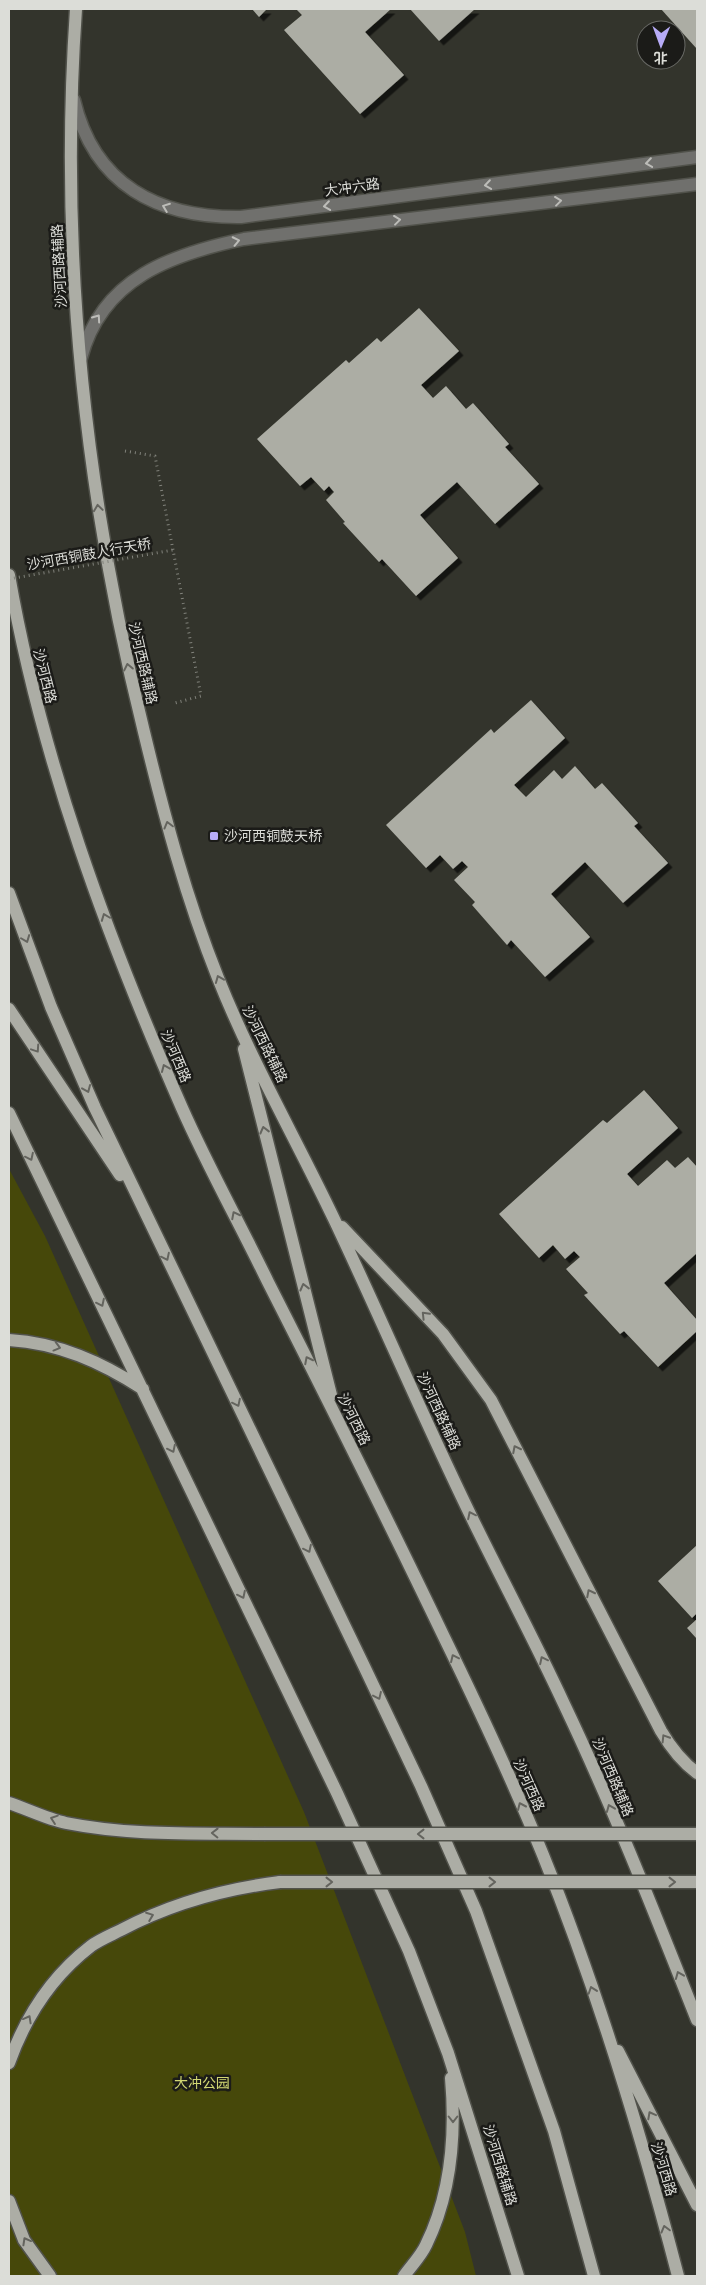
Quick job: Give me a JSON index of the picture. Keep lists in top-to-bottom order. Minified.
{"streets":{"main road":["沙河西路辅路","沙河西路"],"street":["大冲六路"],"path":["沙河西铜鼓人行天桥"]},"crossings":[["大冲六路","沙河西路辅路"]],"one_way":["大冲六路"],"parks":["大冲公园"],"places":{"transit":["沙河西铜鼓天桥"]},"north":"bottom"}
